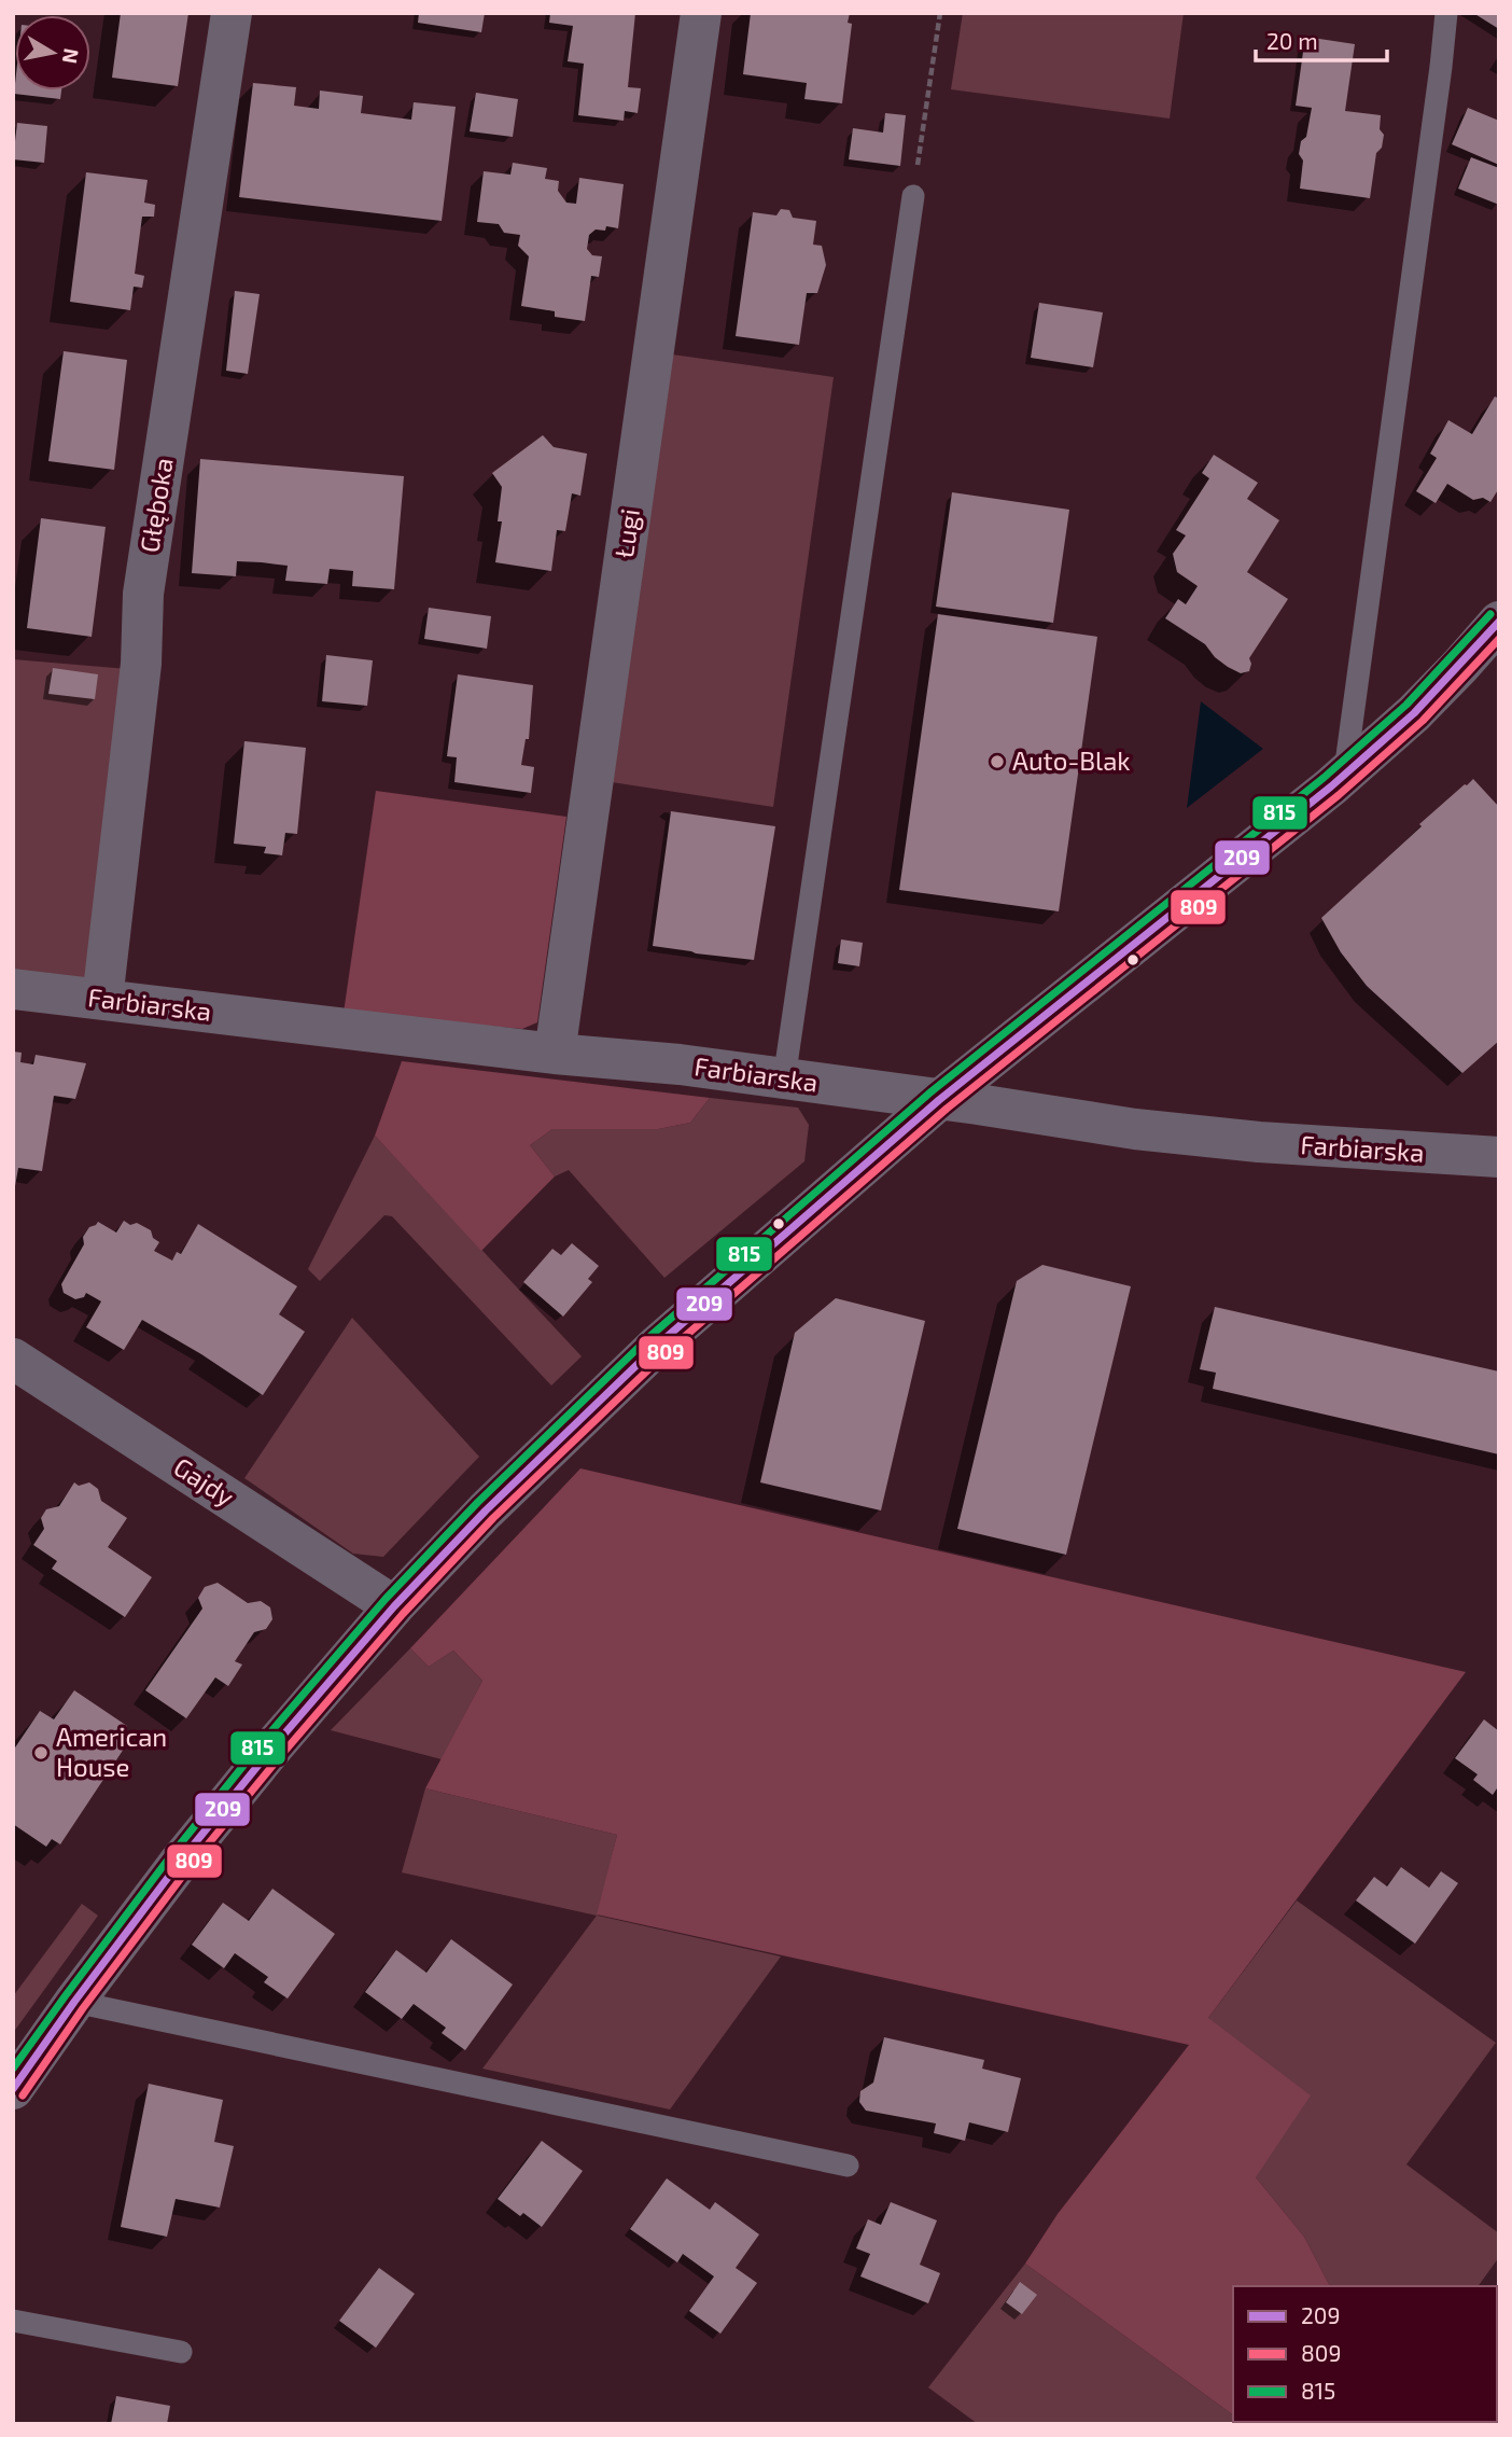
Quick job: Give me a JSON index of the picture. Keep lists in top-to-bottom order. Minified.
{"streets":{"street":["Głęboka","Ługi","Farbiarska","Gajdy"]},"crossings":[["Głęboka","Farbiarska"],["Ługi","Farbiarska"]],"places":["Auto-Blak","American House"],"lines":["transit line 815","transit line 209","transit line 809"],"legend":["209","809","815"],"scale_bar":"20 m","north":"right"}
